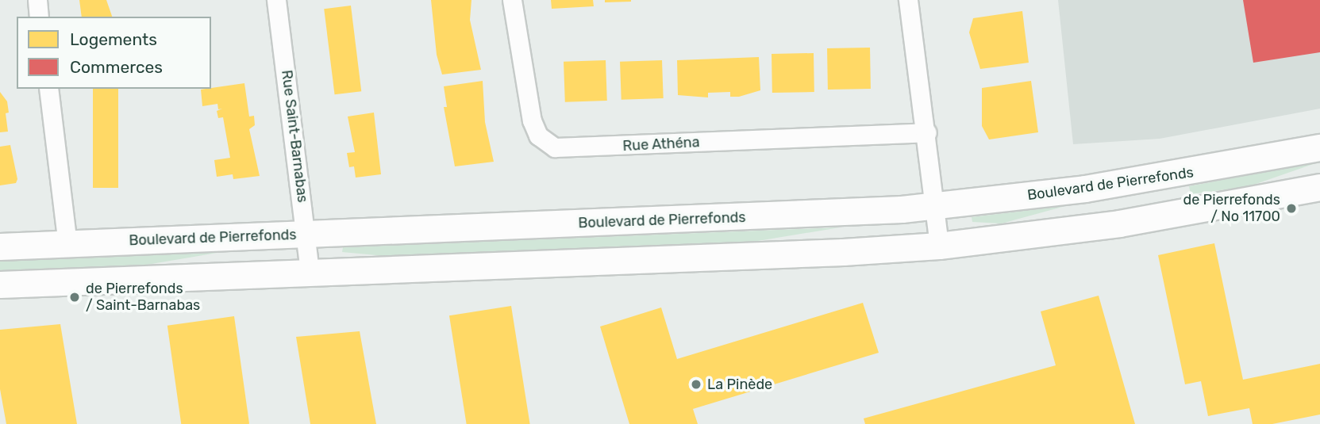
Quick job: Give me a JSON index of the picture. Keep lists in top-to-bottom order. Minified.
{"streets":{"main road":["Boulevard de Pierrefonds"],"street":["Rue Saint-Barnabas","Rue Athéna"]},"crossings":[["Rue Saint-Barnabas","Boulevard de Pierrefonds"]],"places":["de Pierrefonds / No 11700","de Pierrefonds / Saint-Barnabas","La Pinède"],"legend":["Logements","Commerces"]}
